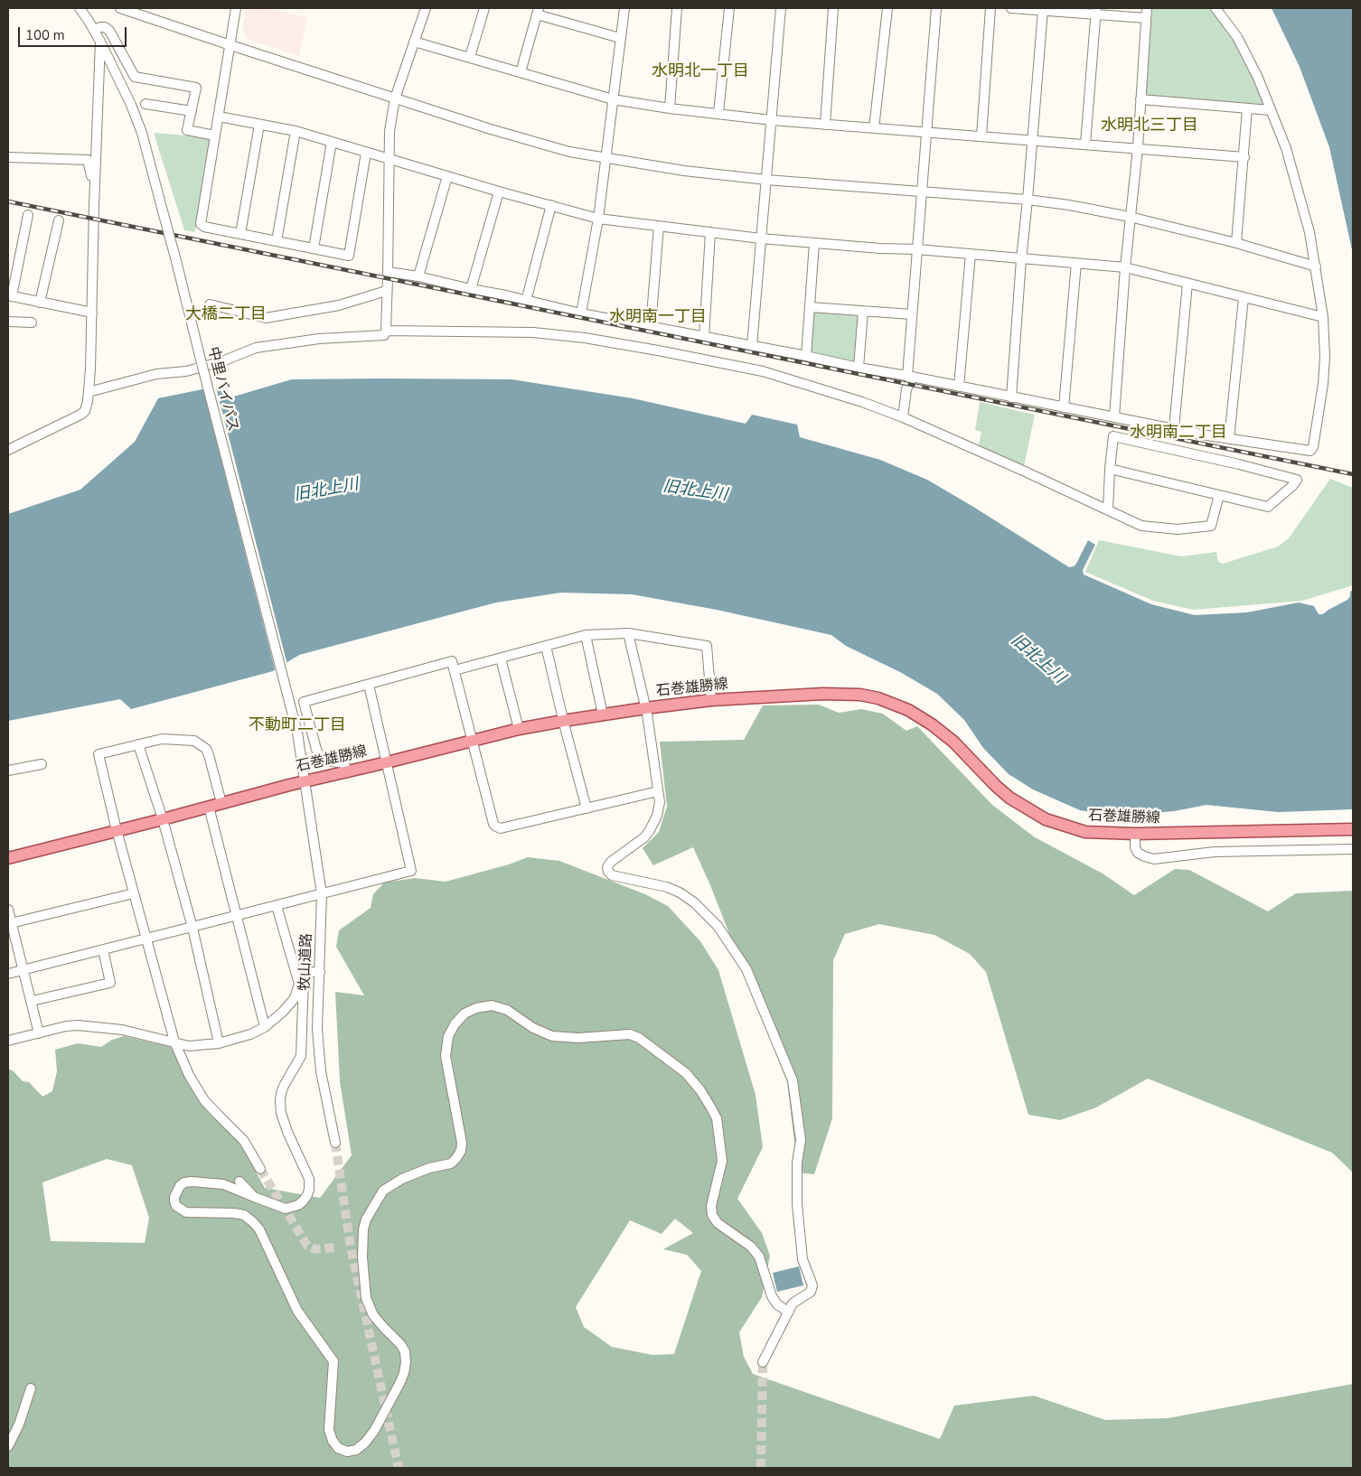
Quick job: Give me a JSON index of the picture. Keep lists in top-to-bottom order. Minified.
{"streets":{"main road":["石巻雄勝線"],"street":["中里バイパス","牧山道路"]},"crossings":[["中里バイパス","石巻雄勝線"],["中里バイパス","牧山道路"],["石巻雄勝線","牧山道路"]],"districts":["水明北一丁目","水明北三丁目","大橋二丁目","水明南一丁目","水明南二丁目","不動町二丁目"],"water":["旧北上川"],"scale_bar":"100 m"}
